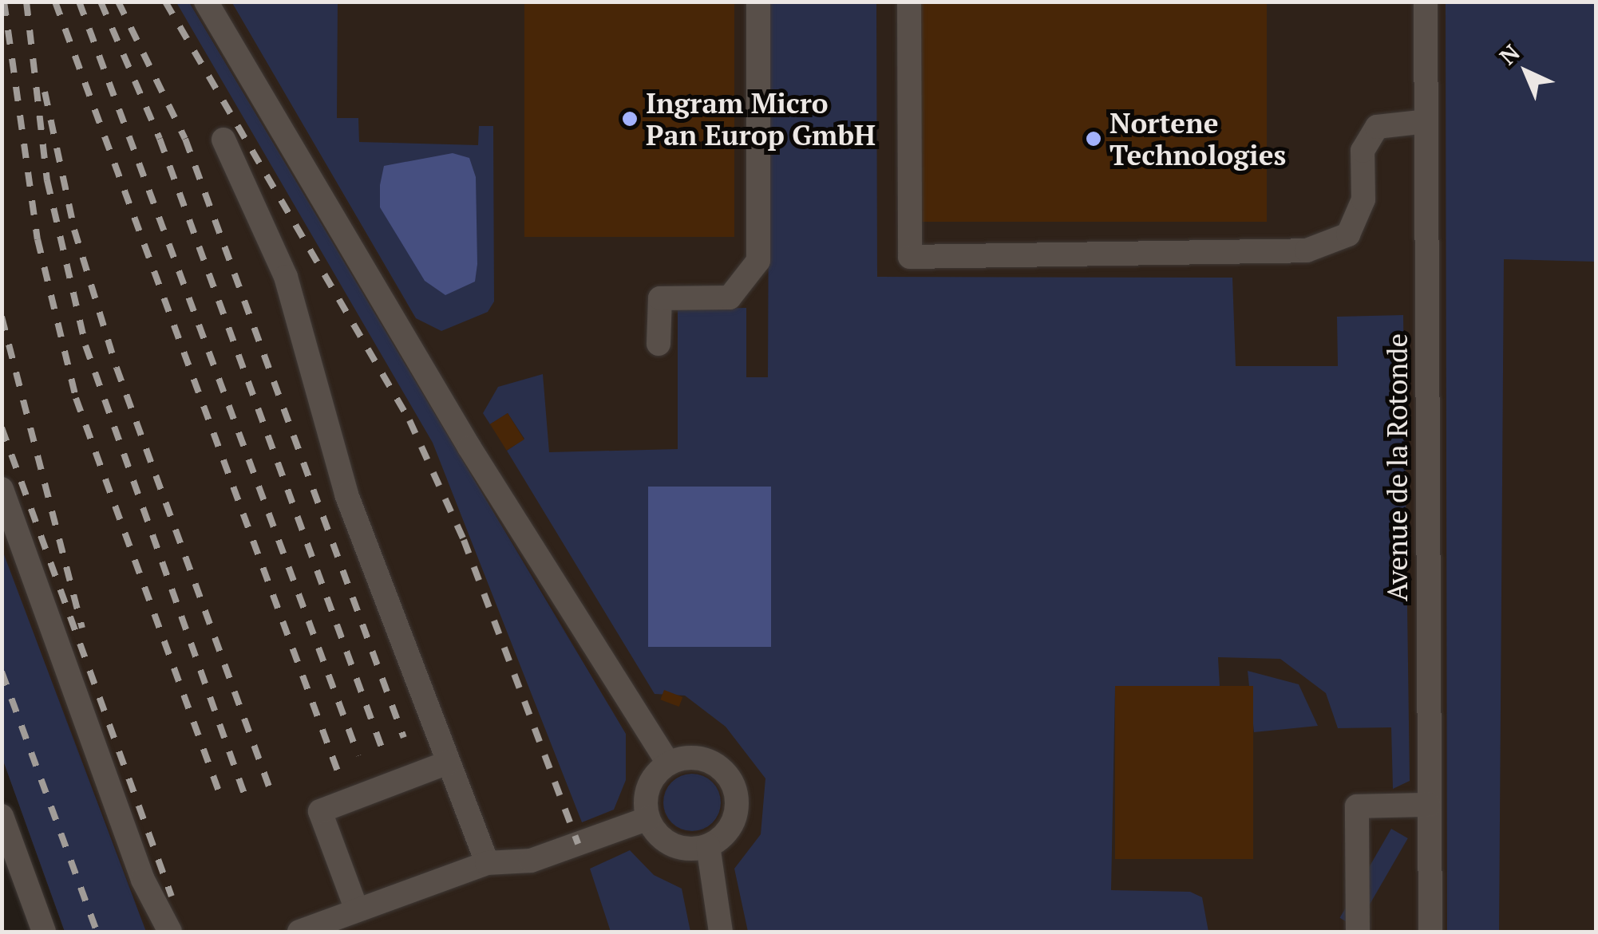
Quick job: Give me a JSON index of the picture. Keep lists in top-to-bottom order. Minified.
{"streets":{"street":["Avenue de la Rotonde"]},"places":["Ingram Micro Pan Europ GmbH","Nortene Technologies"],"north":"top left"}
